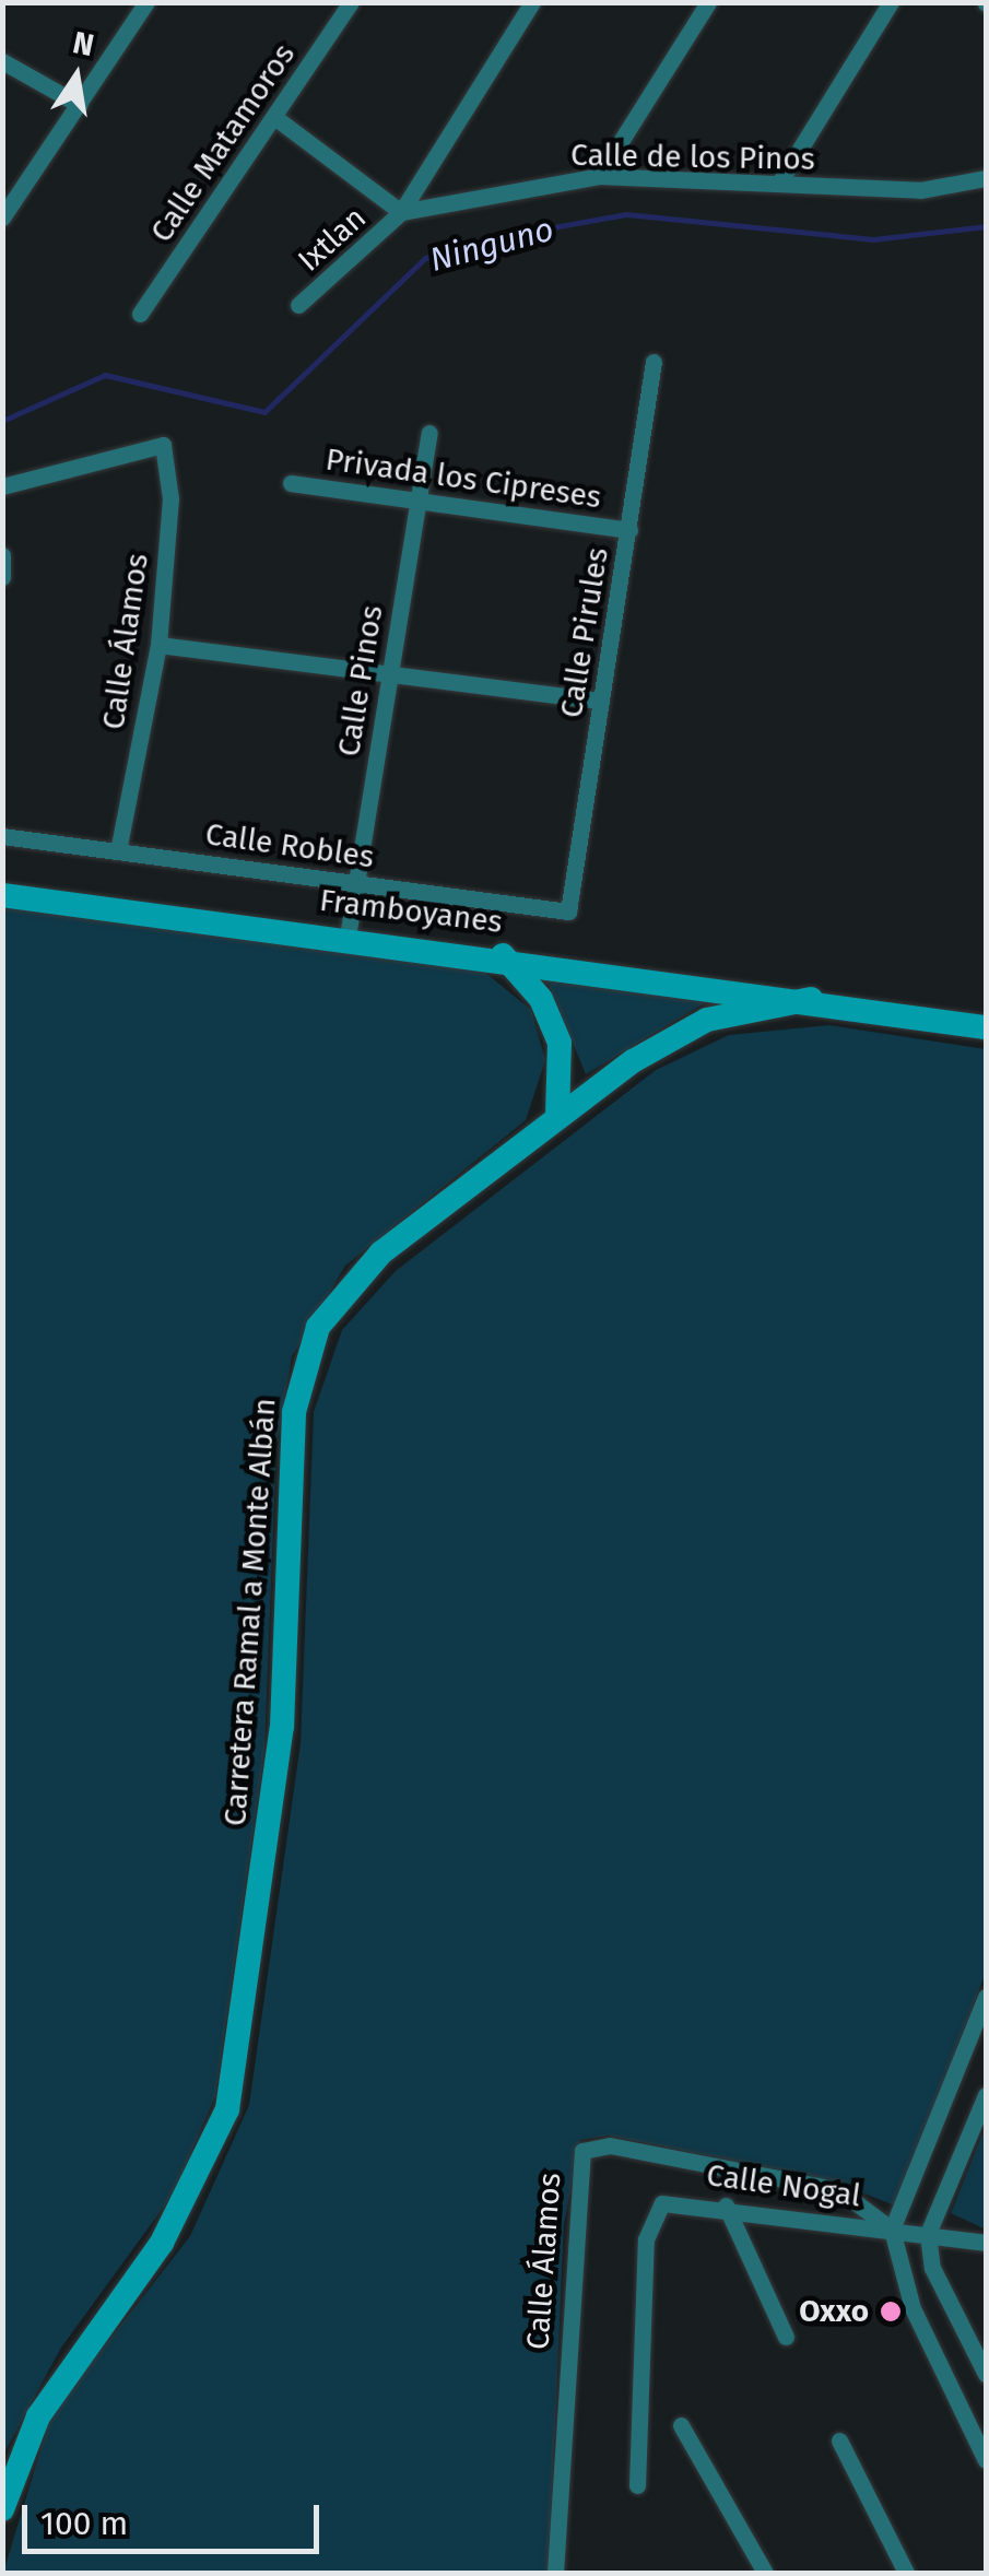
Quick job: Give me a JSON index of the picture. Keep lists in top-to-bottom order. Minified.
{"streets":{"street":["Calle Matamoros","Calle de los Pinos","Ixtlan","Privada los Cipreses","Calle Pirules","Calle Álamos","Calle Pinos","Calle Robles","Framboyanes","Carretera Ramal a Monte Albán","Calle Nogal"]},"crossings":[["Calle de los Pinos","Ixtlan"],["Privada los Cipreses","Calle Pirules"],["Privada los Cipreses","Calle Pinos"],["Calle Pirules","Calle Robles"],["Calle Álamos","Calle Robles"],["Calle Álamos","Calle Nogal"],["Calle Pinos","Calle Robles"],["Calle Pinos","Framboyanes"],["Framboyanes","Carretera Ramal a Monte Albán"]],"water":["Ninguno"],"places":["Oxxo"],"scale_bar":"100 m","north":"top"}
